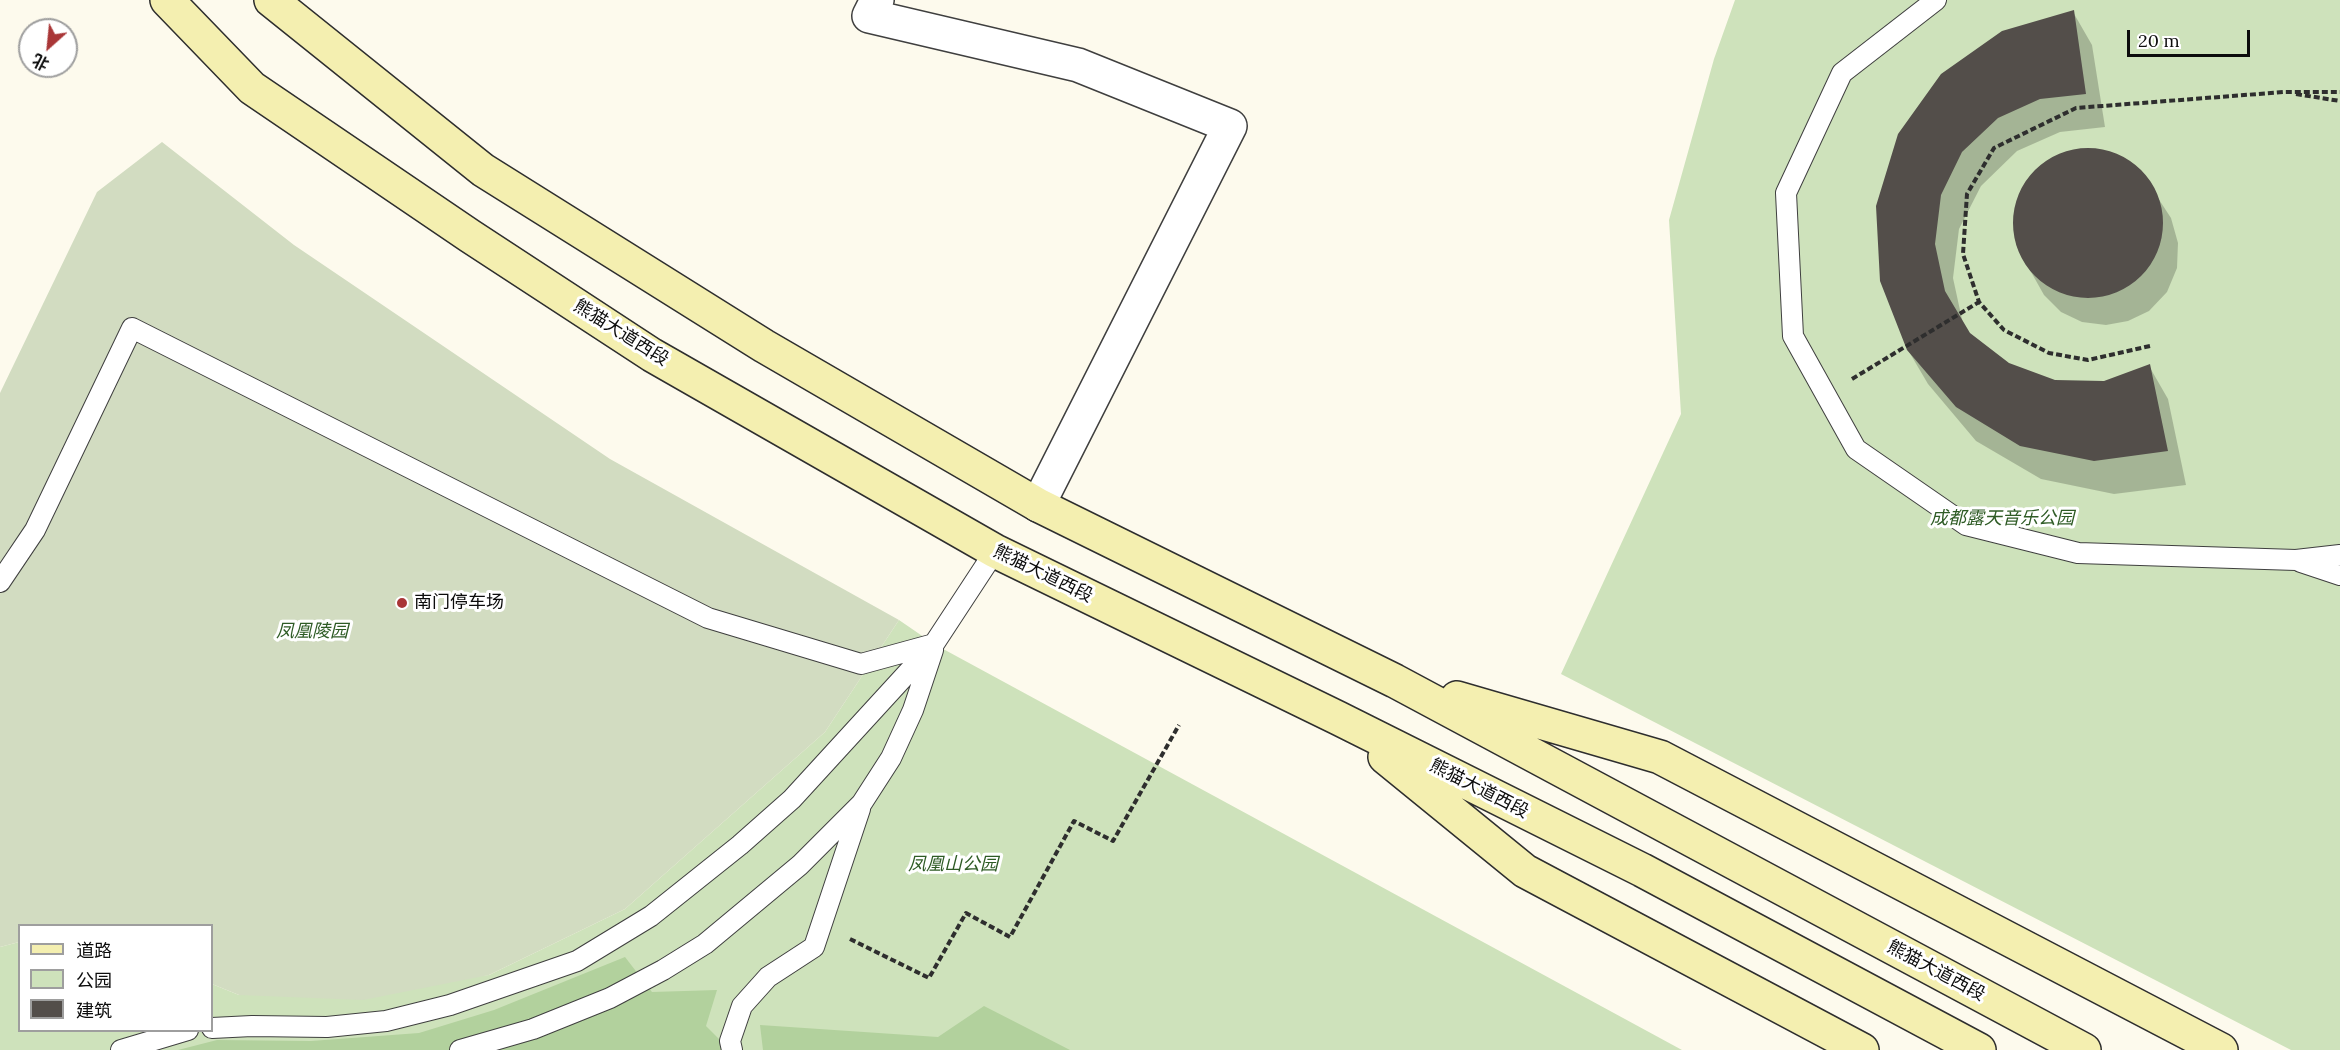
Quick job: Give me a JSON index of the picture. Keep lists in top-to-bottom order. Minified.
{"streets":{"street":["熊猫大道西段"]},"parks":["成都露天音乐公园","凤凰陵园","凤凰山公园"],"places":["南门停车场"],"legend":["道路","公园","建筑"],"scale_bar":"20 m","north":"bottom left"}
